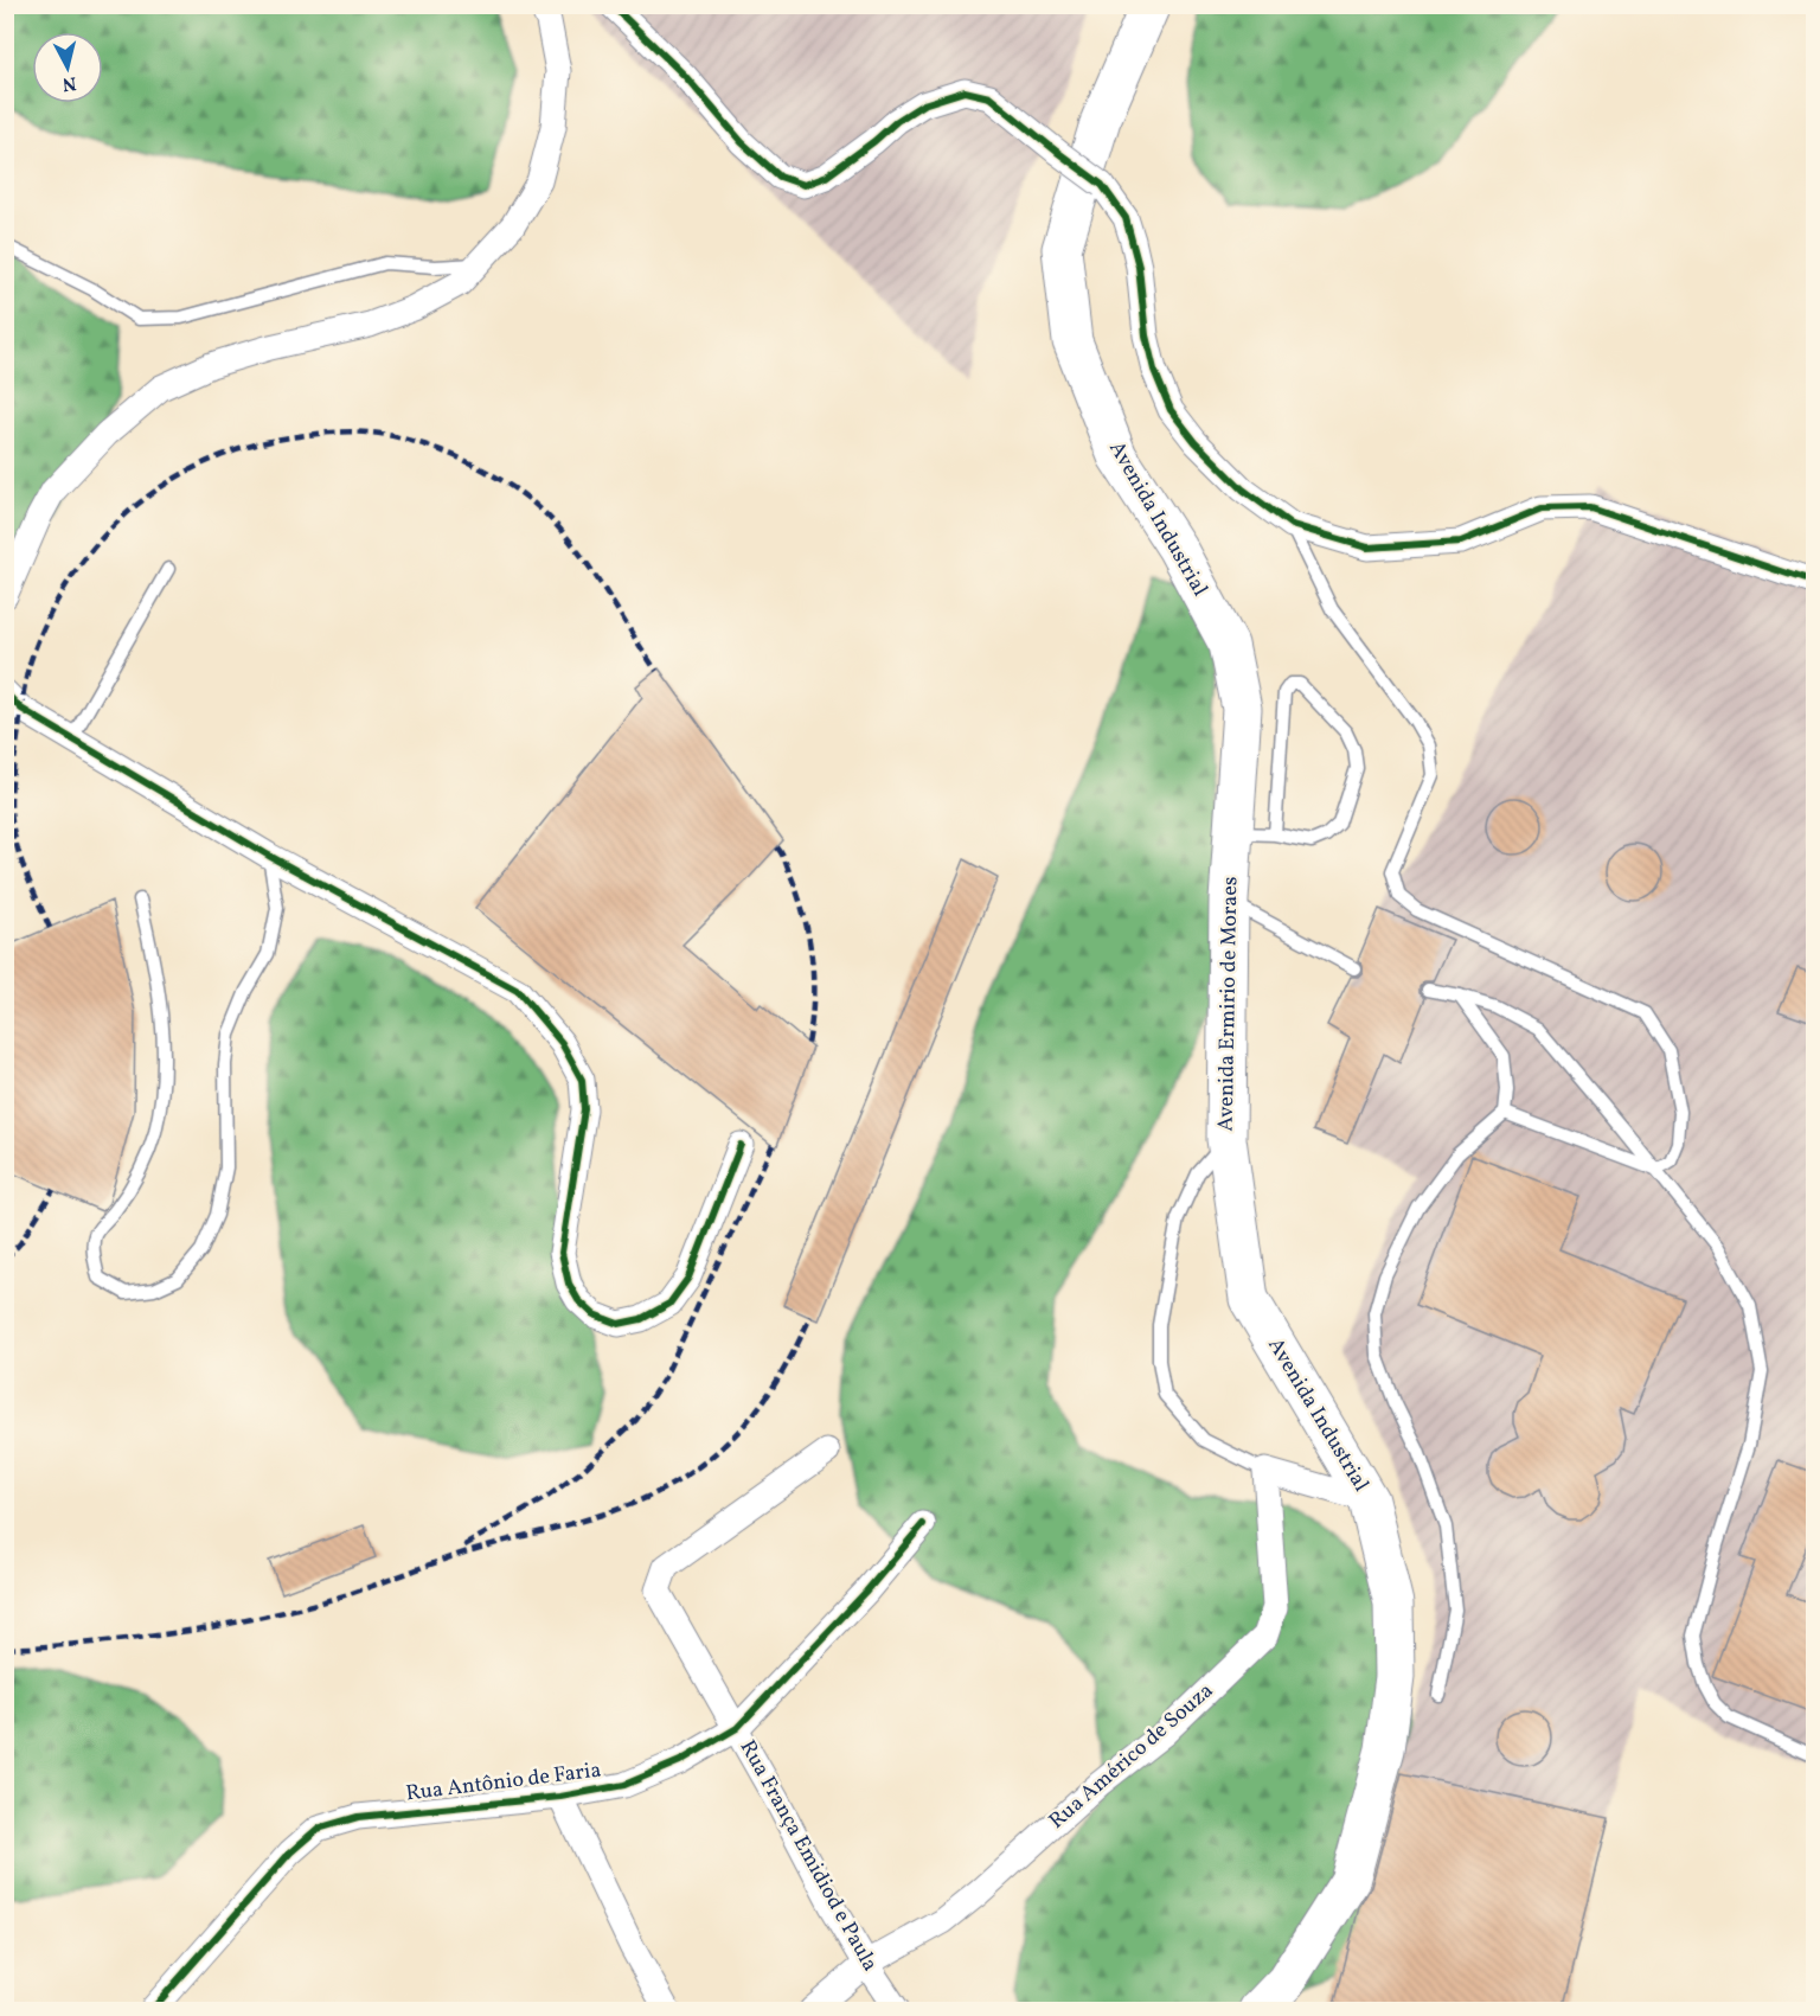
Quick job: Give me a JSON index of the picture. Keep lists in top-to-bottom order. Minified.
{"streets":{"main road":["Avenida Industrial","Avenida Ermirio de Moraes"],"street":["Rua Américo de Souza","Rua Antônio de Faria","Rua França Emidiod e Paula"]},"crossings":[["Avenida Industrial","Avenida Ermirio de Moraes"],["Rua Américo de Souza","Rua França Emidiod e Paula"],["Rua Antônio de Faria","Rua França Emidiod e Paula"]],"north":"bottom"}
